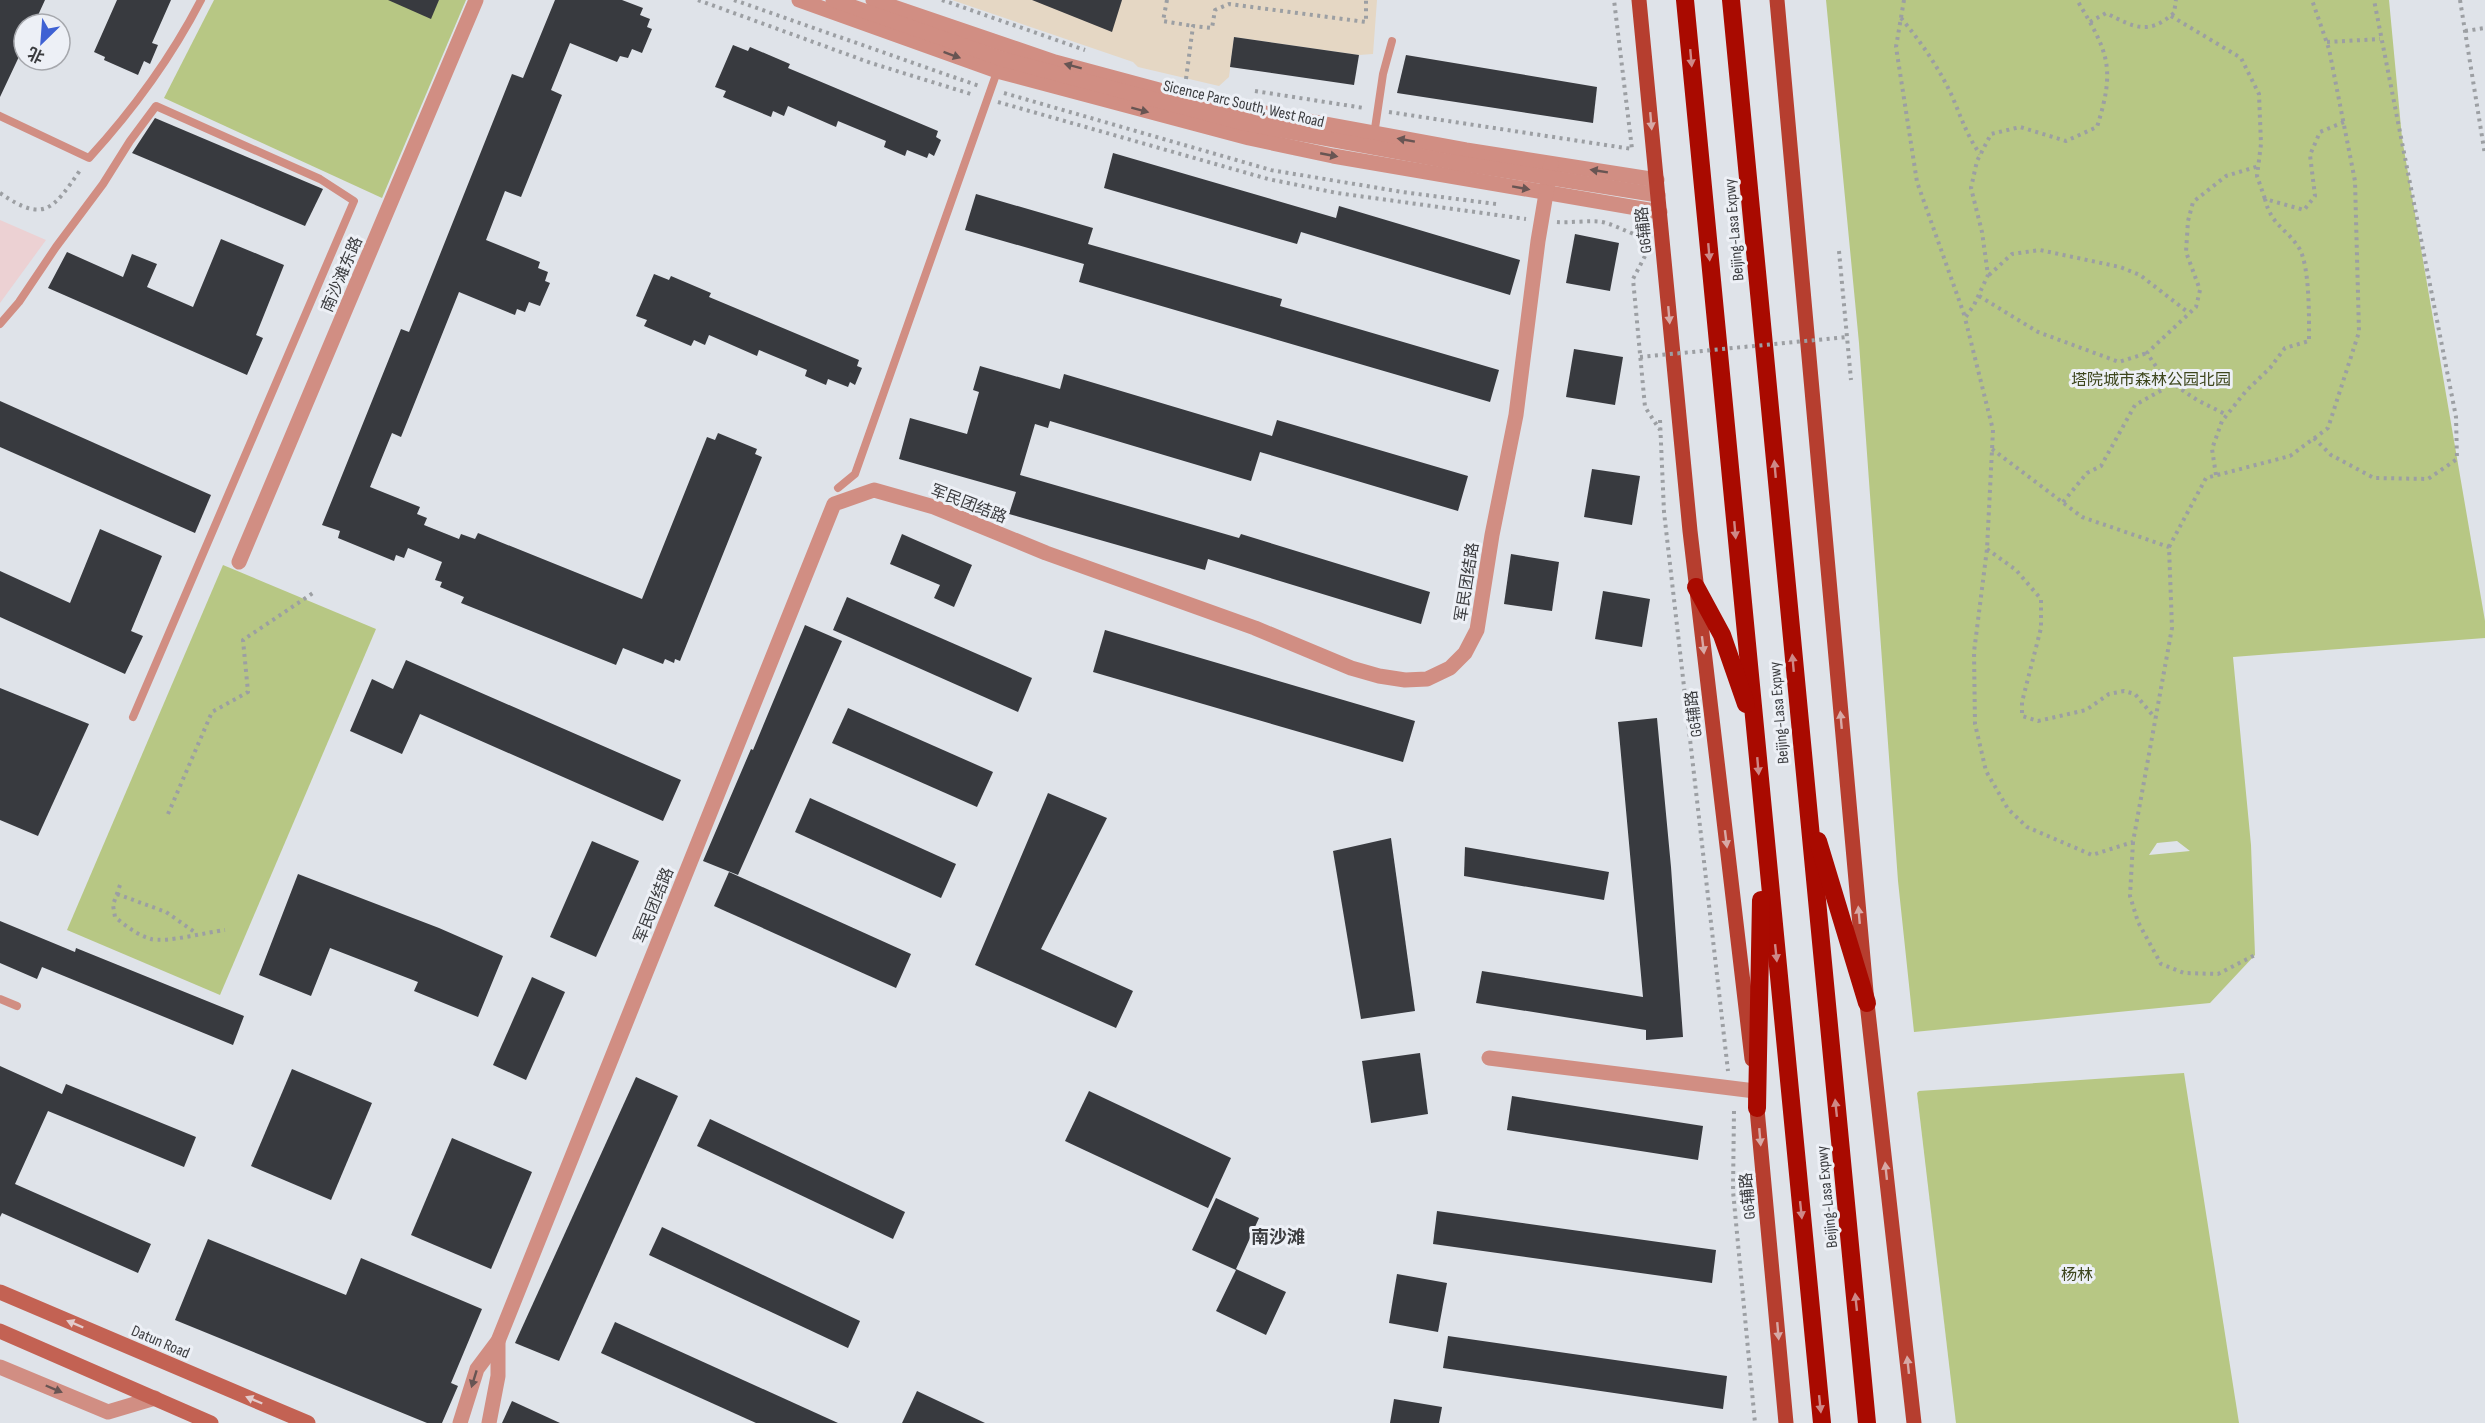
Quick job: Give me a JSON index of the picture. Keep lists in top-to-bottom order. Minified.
{"streets":{"highway":["Beijing-Lasa Expwy"],"main road":["G6辅路","Datun Road"],"street":["Sicence Parc South, West Road","南沙滩东路","军民团结路"]},"crossings":[["Sicence Parc South, West Road","军民团结路"]],"districts":["南沙滩"],"parks":["塔院城市森林公园北园","杨林"],"north":"bottom left"}
